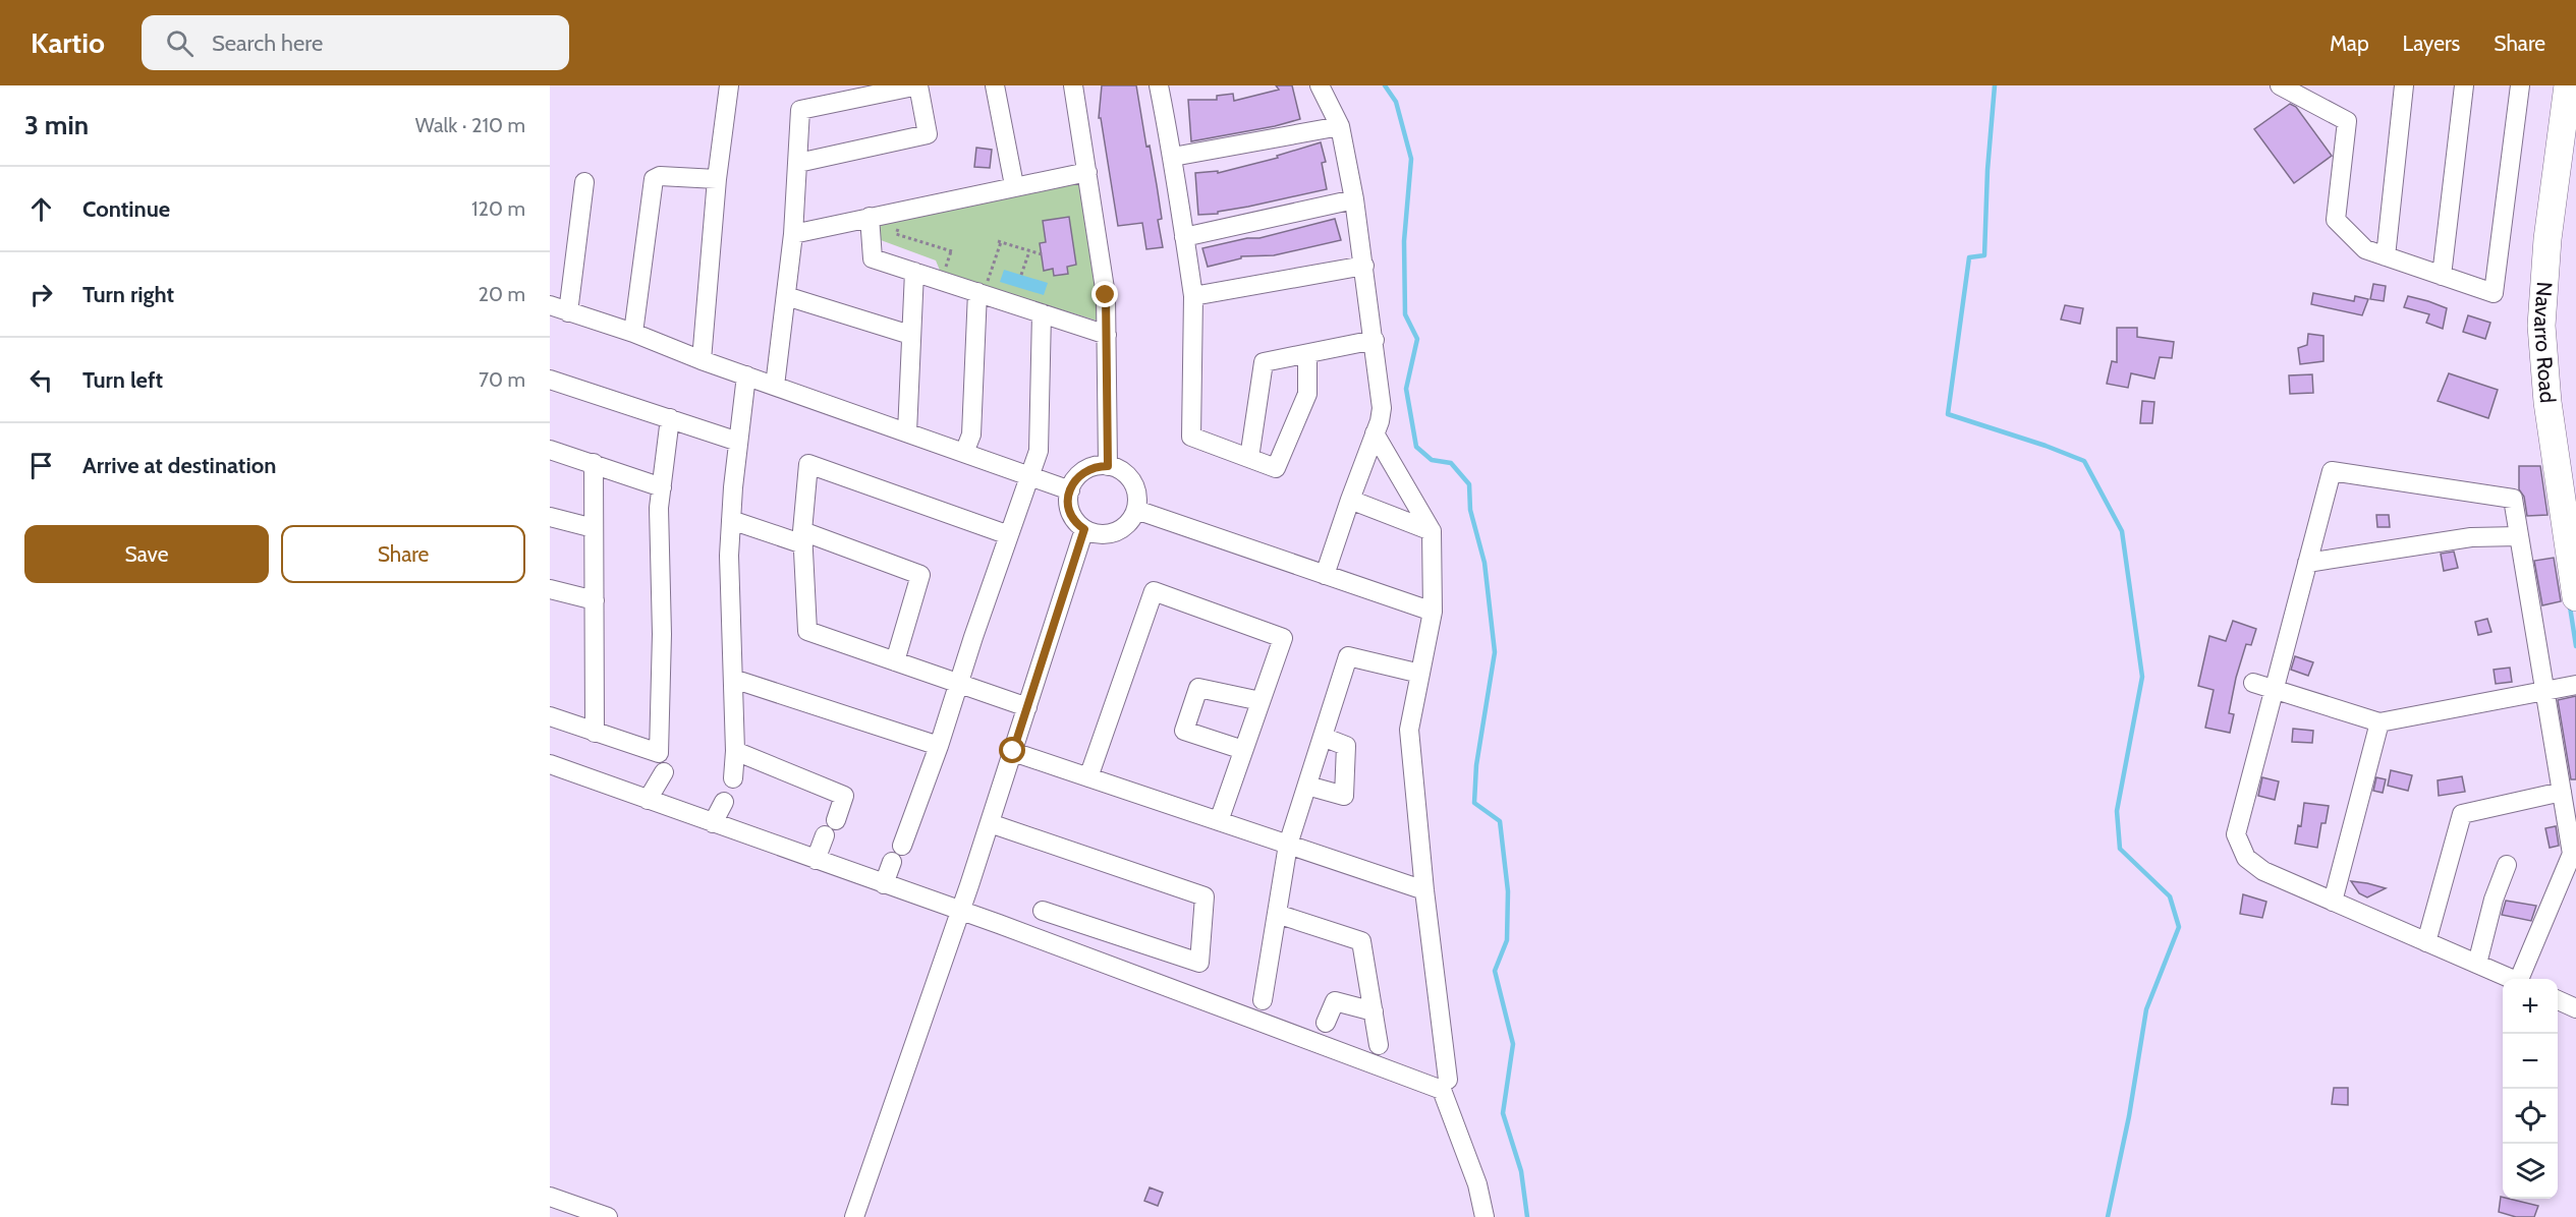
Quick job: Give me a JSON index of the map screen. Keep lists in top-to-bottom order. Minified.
{"streets":{"street":["Navarro Road"]},"page":{"header":"Kartio","search":"Search here","nav":["Map","Layers","Share"],"heading":["3 min","Walk · 210 m"],"list":[["Continue","120 m"],["Turn right","20 m"],["Turn left","70 m"],"Arrive at destination"],"buttons":["Save","Share"],"map_buttons":["+","−"]}}
